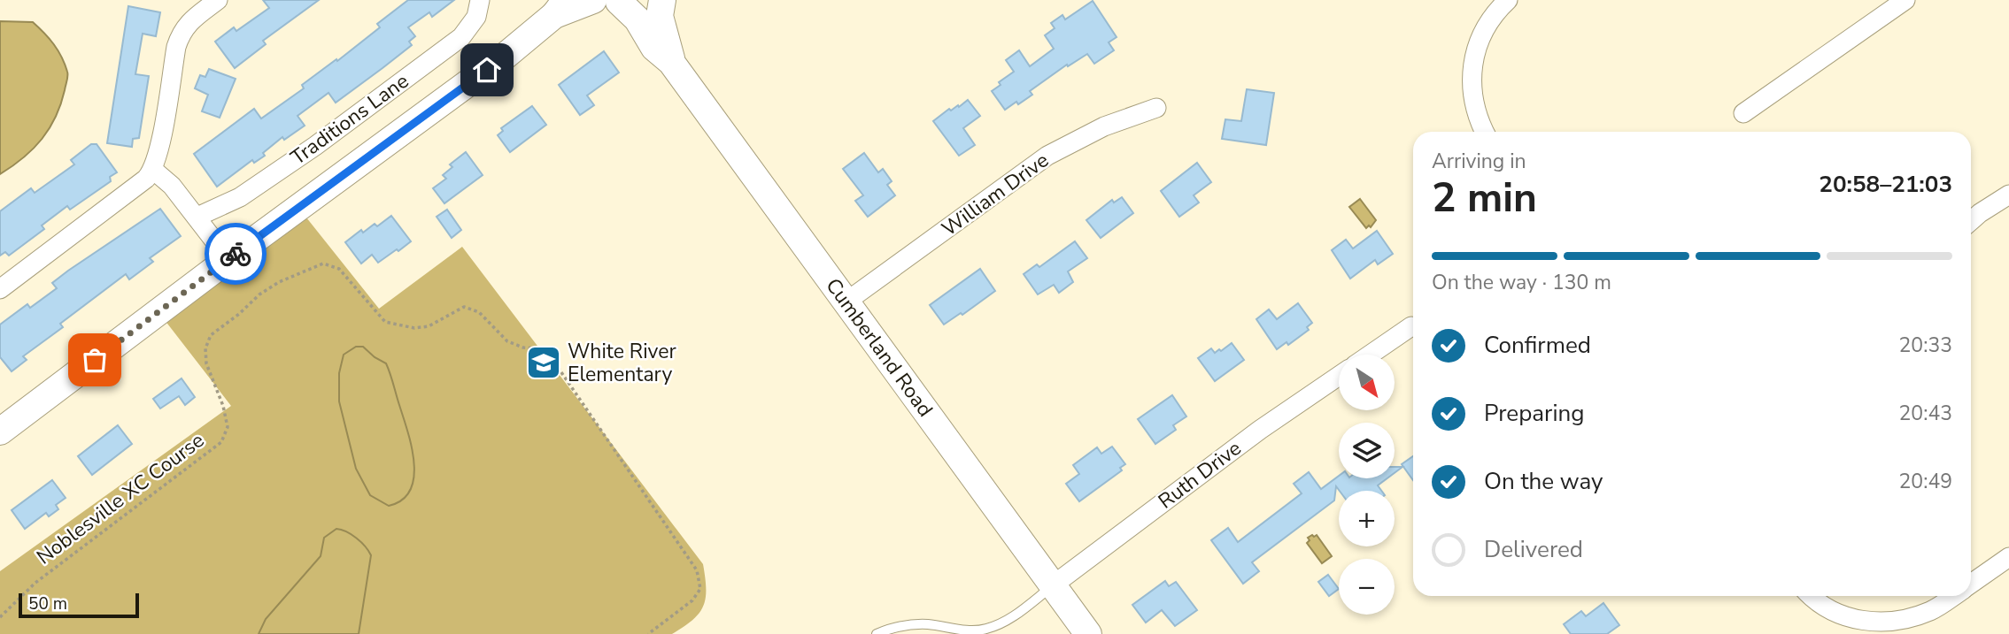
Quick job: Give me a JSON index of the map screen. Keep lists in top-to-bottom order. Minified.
{"streets":{"street":["Traditions Lane","William Drive","Cumberland Road","Ruth Drive"],"path":["Noblesville XC Course"]},"crossings":[["William Drive","Cumberland Road"],["Cumberland Road","Ruth Drive"]],"places":{"school or university":["White River Elementary"]},"scale_bar":"50 m","north":"bottom right","page":{"heading":["2 min","Arriving in","20:58–21:03"],"bar":"On the way · 130 m","list":[["Confirmed","20:33"],["Preparing","20:43"],["On the way","20:49"],"Delivered"],"map_buttons":["+","−"],"scale":"50 m"}}
